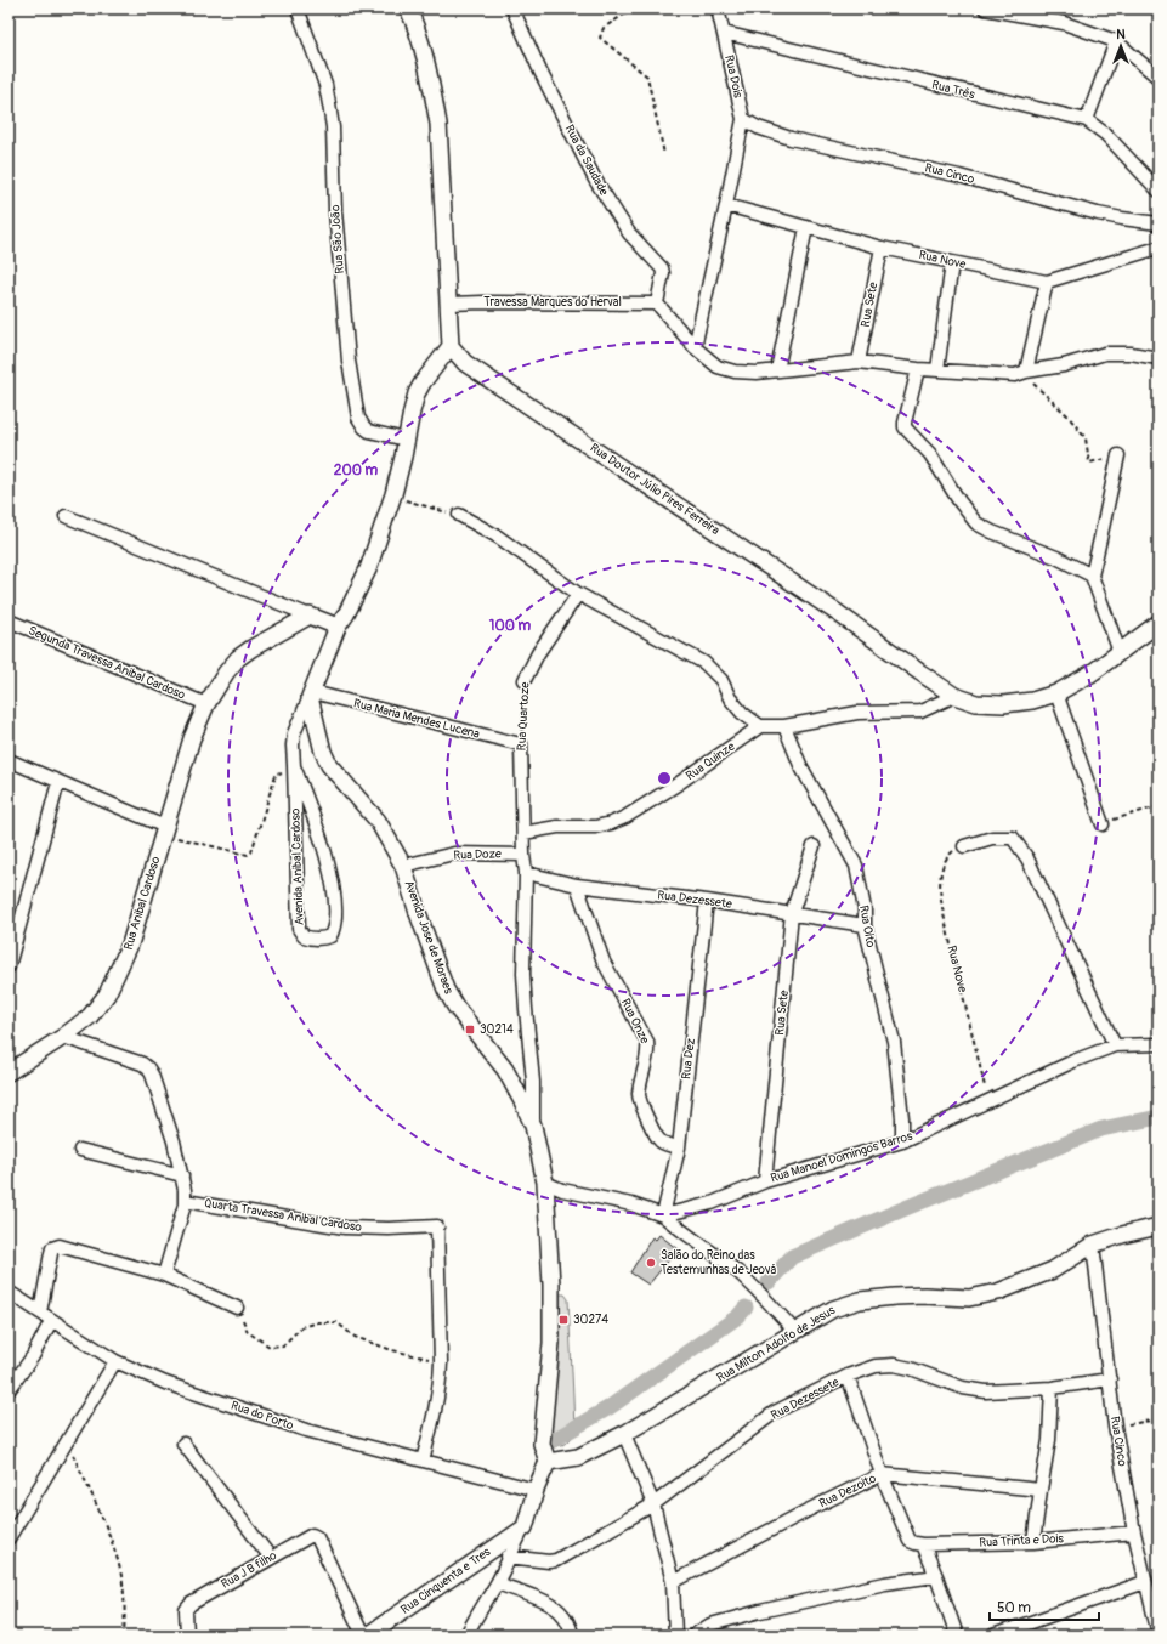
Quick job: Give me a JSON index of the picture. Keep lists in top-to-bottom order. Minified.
{"streets":{"street":["Rua Dois","Rua Três","Rua da Saudade","Rua Cinco","Rua São João","Rua Nove","Travessa Marques do Herval","Rua Sete","Rua Doutor Júlio Pires Ferreira","Segunda Travessa Anibal Cardoso","Rua Quartoze","Rua Maria Mendes Lucena","Rua Quinze","Rua Doze","Avenida Anibal Cardoso","Rua Dezessete","Rua Anibal Cardoso","Rua Oito","Avenida Jose de Moraes","Rua Onze","Rua Dez","Rua Manoel Domingos Barros","Quarta Travessa Anibal Cardoso","Rua Milton Adolfo de Jesus","Rua do Porto","Rua Dezoito","Rua Trinta e Dois","Rua J B filho","Rua Cinquenta e Tres"]},"crossings":[["Rua Dois","Rua Três"],["Rua Dois","Rua Cinco"],["Rua da Saudade","Travessa Marques do Herval"],["Rua Cinco","Rua Dezessete"],["Rua Cinco","Rua Milton Adolfo de Jesus"],["Rua Cinco","Rua Trinta e Dois"],["Rua Nove","Rua Sete"],["Rua Nove","Rua Manoel Domingos Barros"],["Rua Sete","Rua Dezessete"],["Rua Sete","Rua Manoel Domingos Barros"],["Segunda Travessa Anibal Cardoso","Rua Anibal Cardoso"],["Rua Quartoze","Rua Maria Mendes Lucena"],["Rua Quartoze","Rua Quinze"],["Rua Quartoze","Rua Doze"],["Rua Quartoze","Rua Dezessete"],["Rua Quartoze","Avenida Jose de Moraes"],["Rua Maria Mendes Lucena","Avenida Anibal Cardoso"],["Rua Maria Mendes Lucena","Avenida Jose de Moraes"],["Rua Doze","Avenida Jose de Moraes"],["Avenida Anibal Cardoso","Avenida Jose de Moraes"],["Rua Dezessete","Rua Oito"],["Rua Dezessete","Rua Onze"],["Rua Dezessete","Rua Dez"],["Rua Oito","Rua Manoel Domingos Barros"],["Avenida Jose de Moraes","Rua Milton Adolfo de Jesus"],["Rua Onze","Rua Dez"],["Rua Dez","Rua Manoel Domingos Barros"],["Quarta Travessa Anibal Cardoso","Rua do Porto"],["Rua Dezoito","Rua Trinta e Dois"]],"places":{"transit":["30214","30274"],"other":["Salão do Reino das Testemunhas de Jeová"]},"scale_bar":"50 m","north":"top","rings":["200 m","100 m"]}
